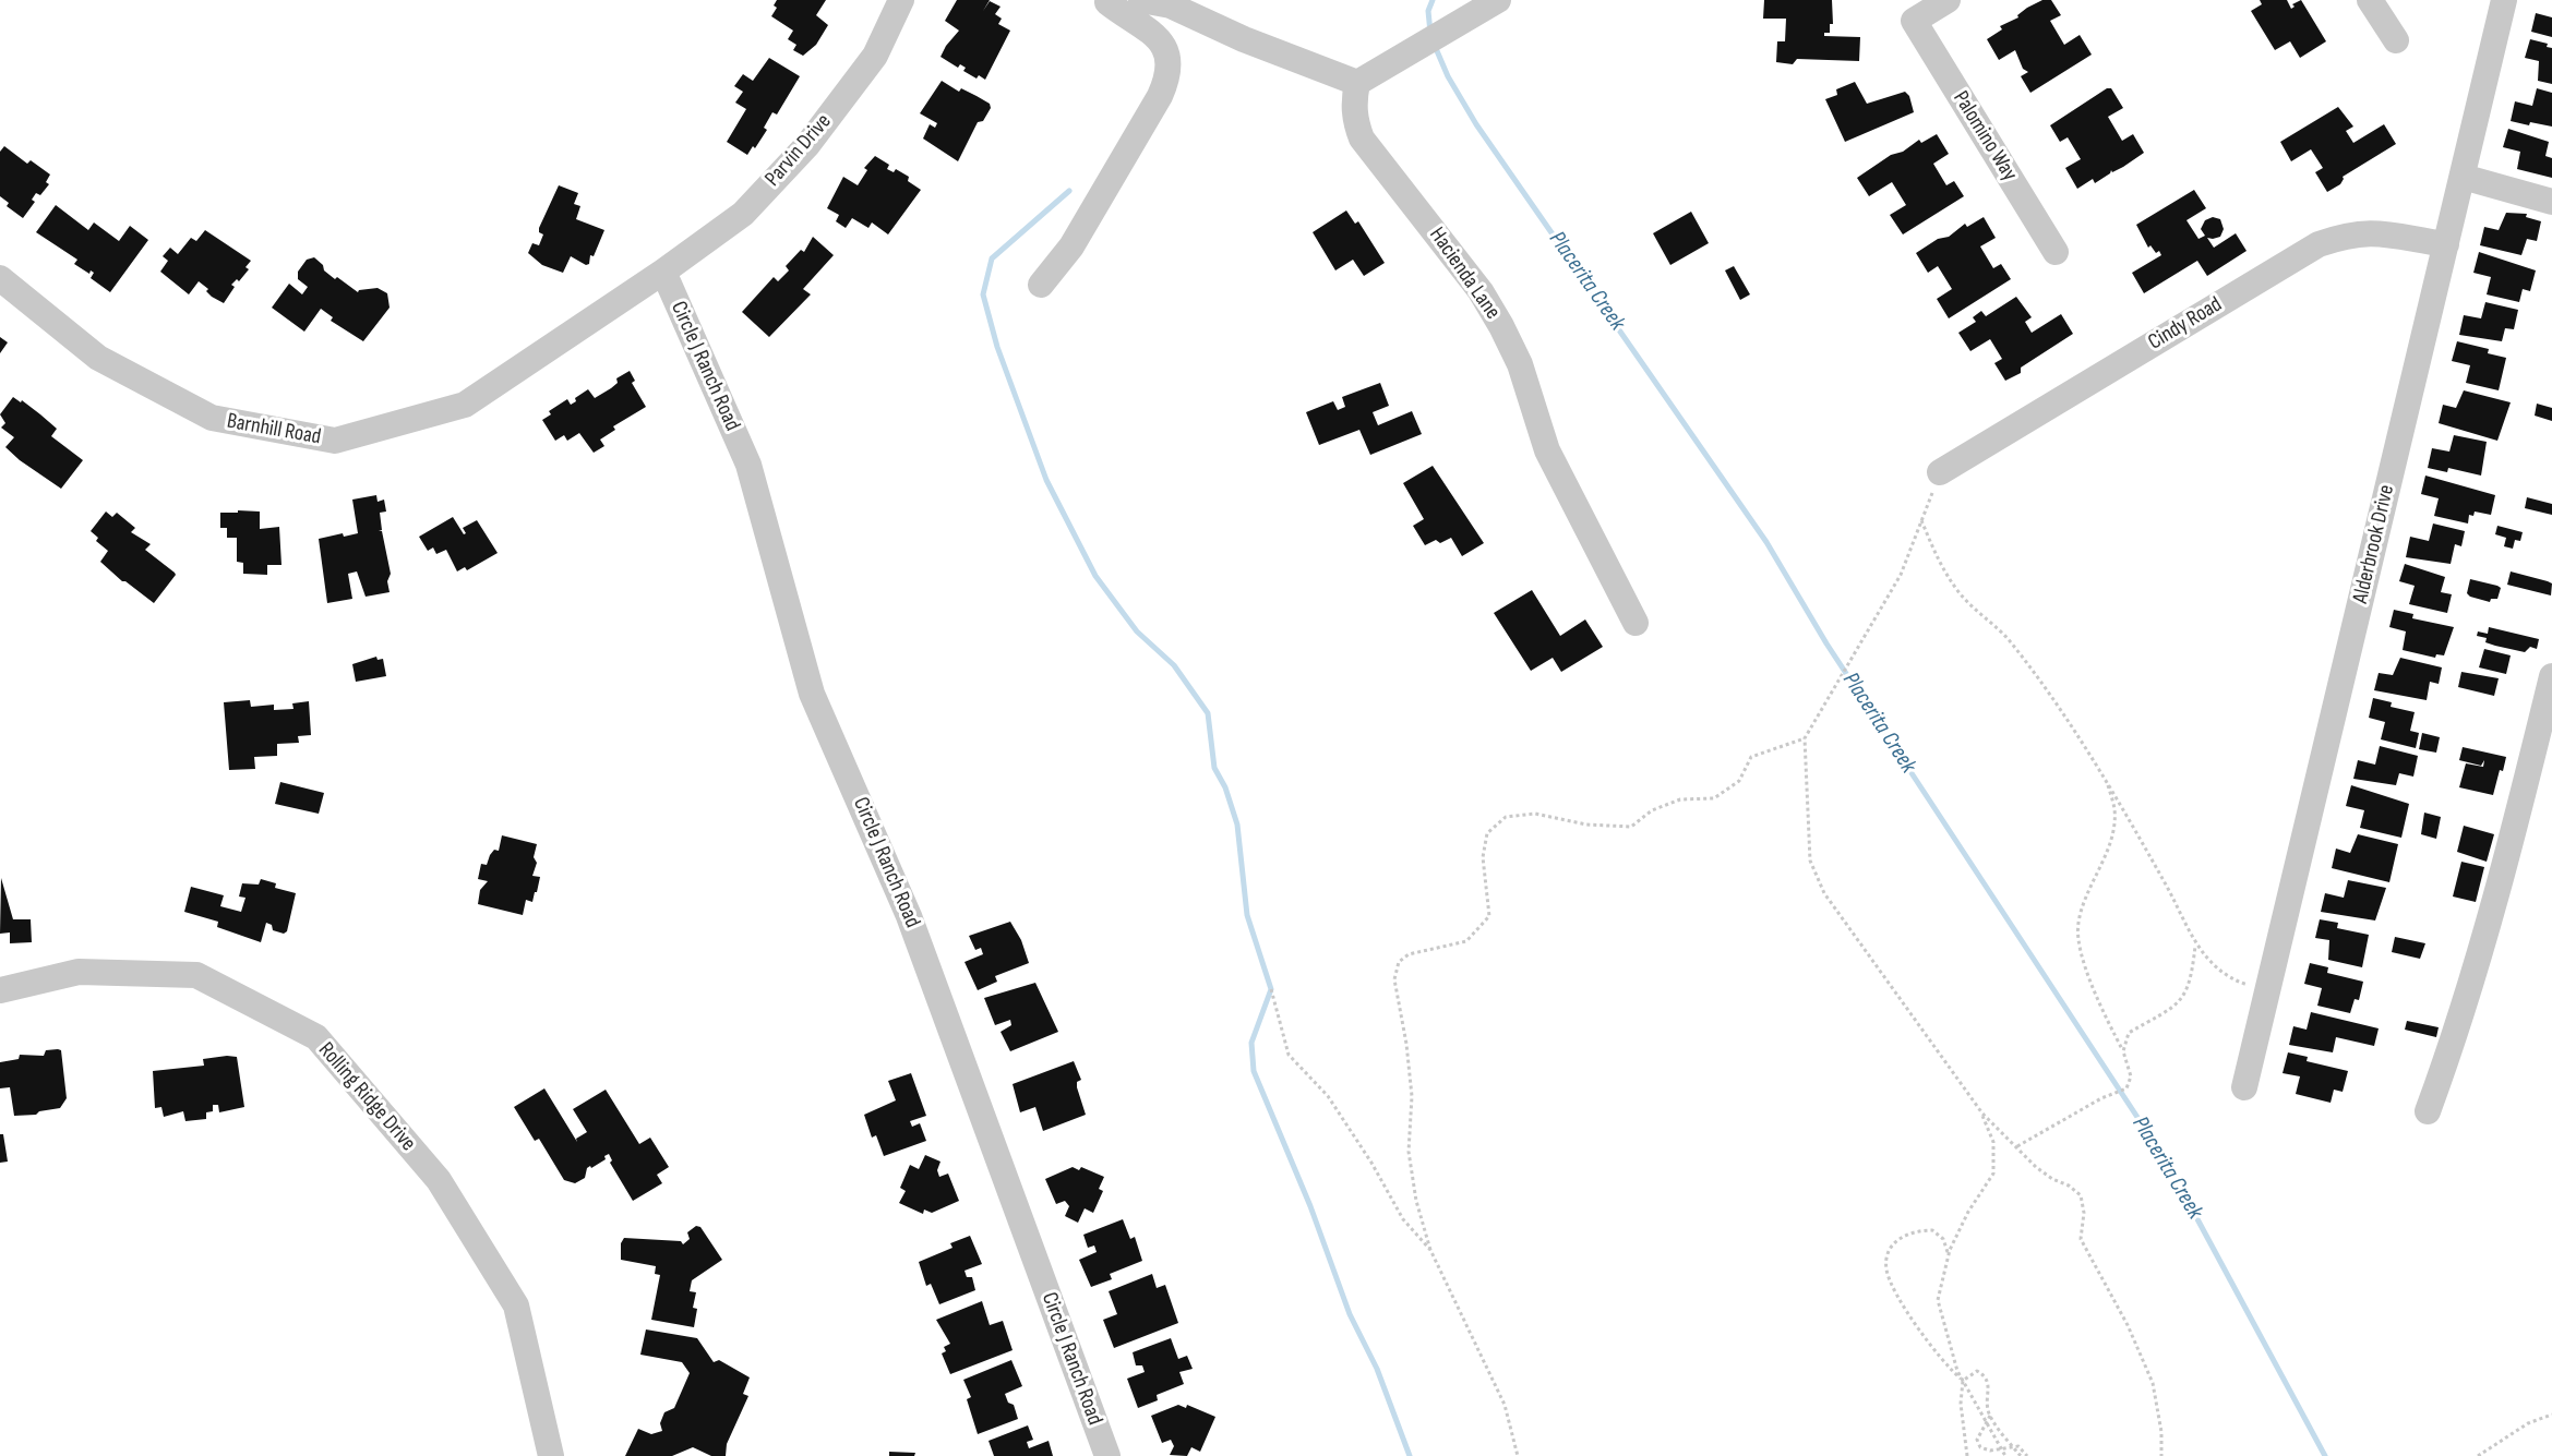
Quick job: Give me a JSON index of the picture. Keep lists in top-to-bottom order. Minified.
{"streets":{"street":["Palomino Way","Parvin Drive","Hacienda Lane","Cindy Road","Circle J Ranch Road","Barnhill Road","Alderbrook Drive","Rolling Ridge Drive"]},"crossings":[["Parvin Drive","Circle J Ranch Road"],["Parvin Drive","Barnhill Road"],["Cindy Road","Alderbrook Drive"],["Circle J Ranch Road","Barnhill Road"]],"water":["Placerita Creek"]}
